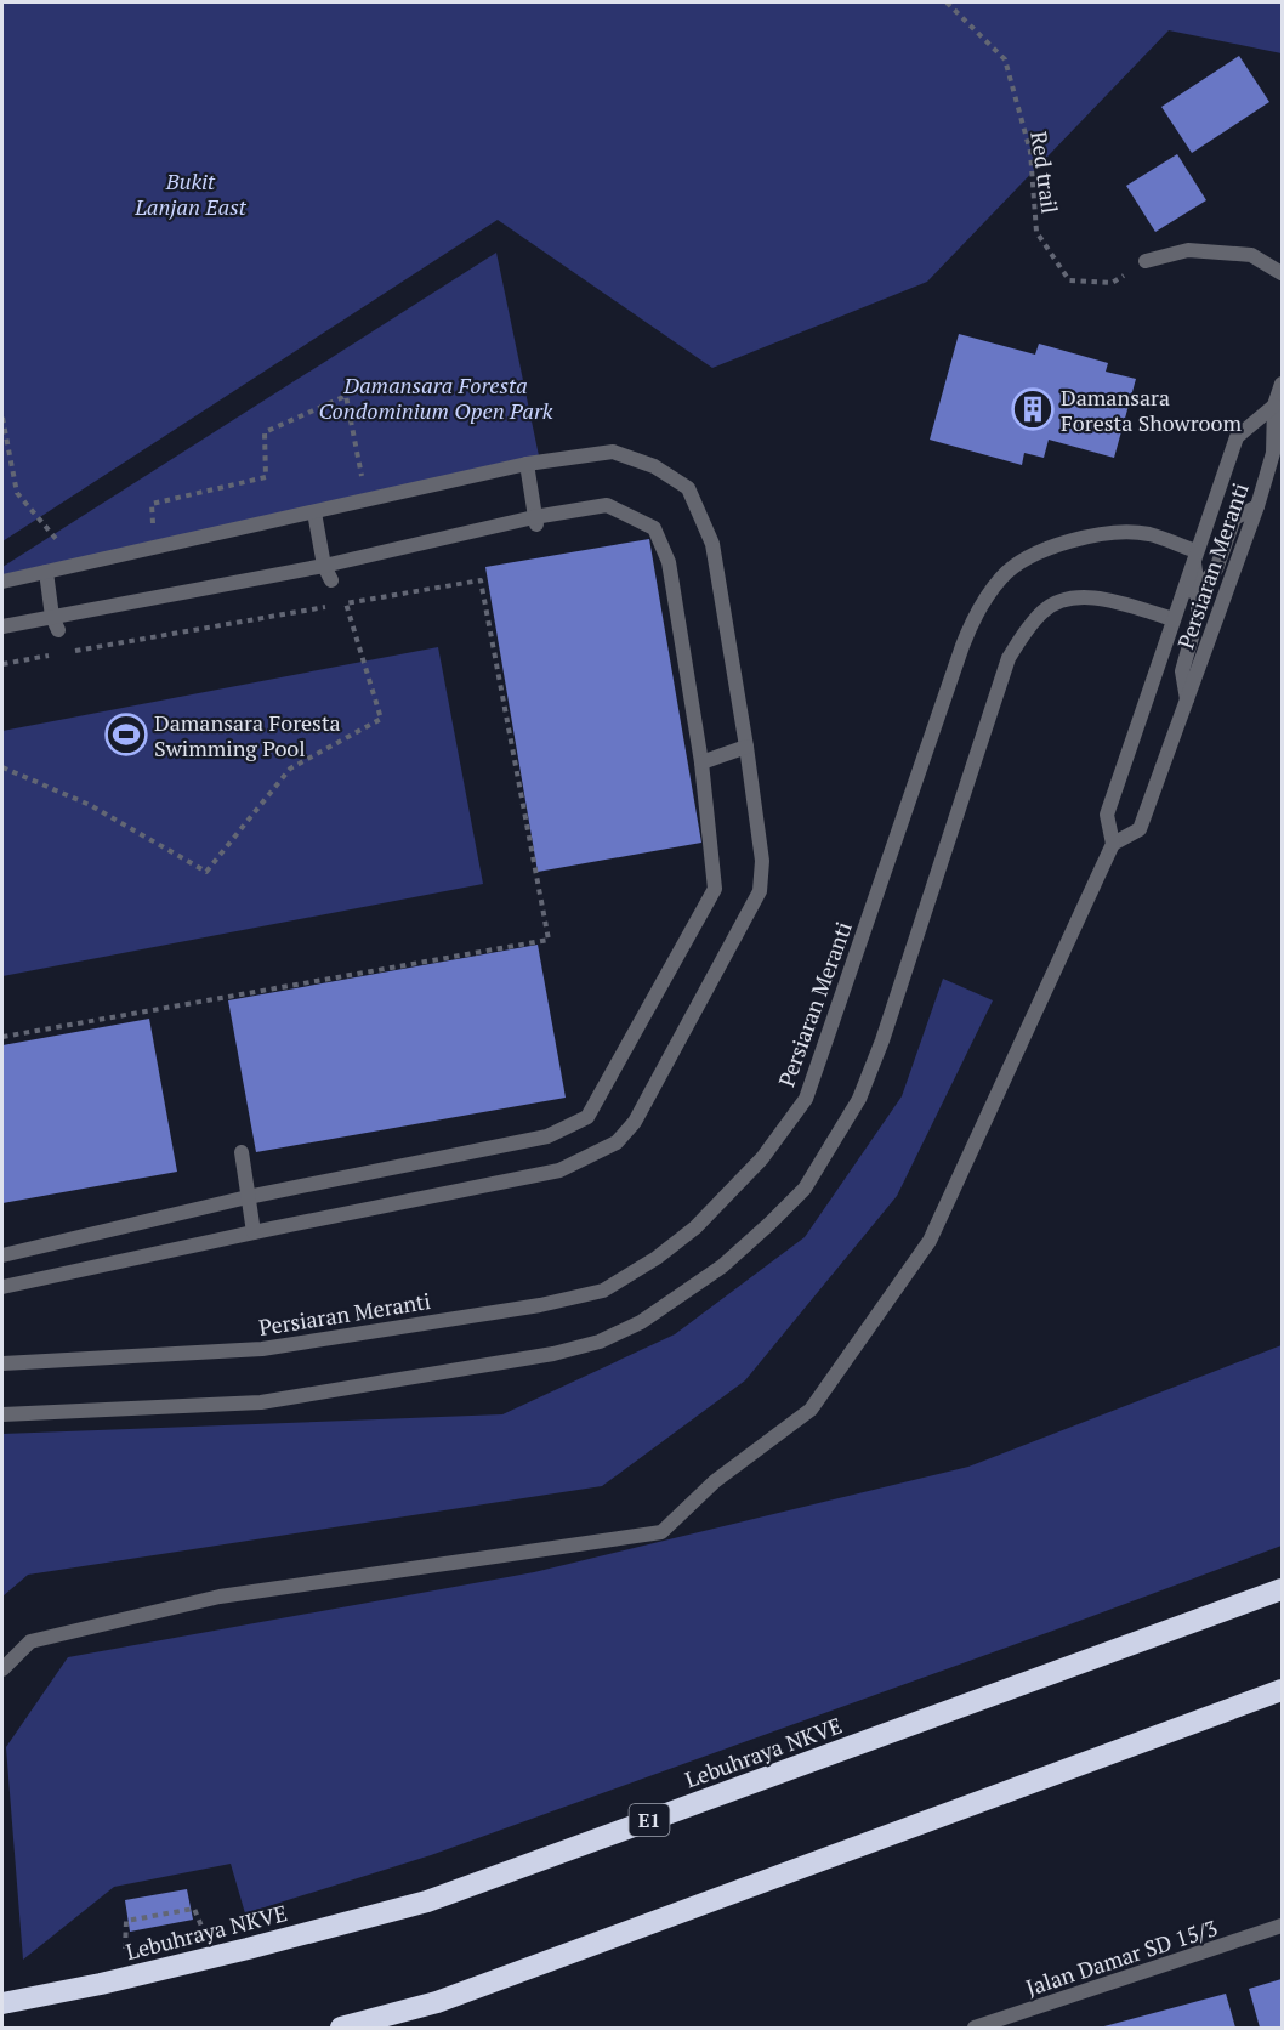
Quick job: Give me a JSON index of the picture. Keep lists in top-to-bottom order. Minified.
{"streets":{"highway":["Lebuhraya NKVE","E1"],"street":["Persiaran Meranti","Jalan Damar SD 15/3"],"path":["Red trail"]},"parks":["Bukit Lanjan East","Damansara Foresta Condominium Open Park"],"places":{"building":["Damansara Foresta Showroom"],"sports":["Damansara Foresta Swimming Pool"]}}
